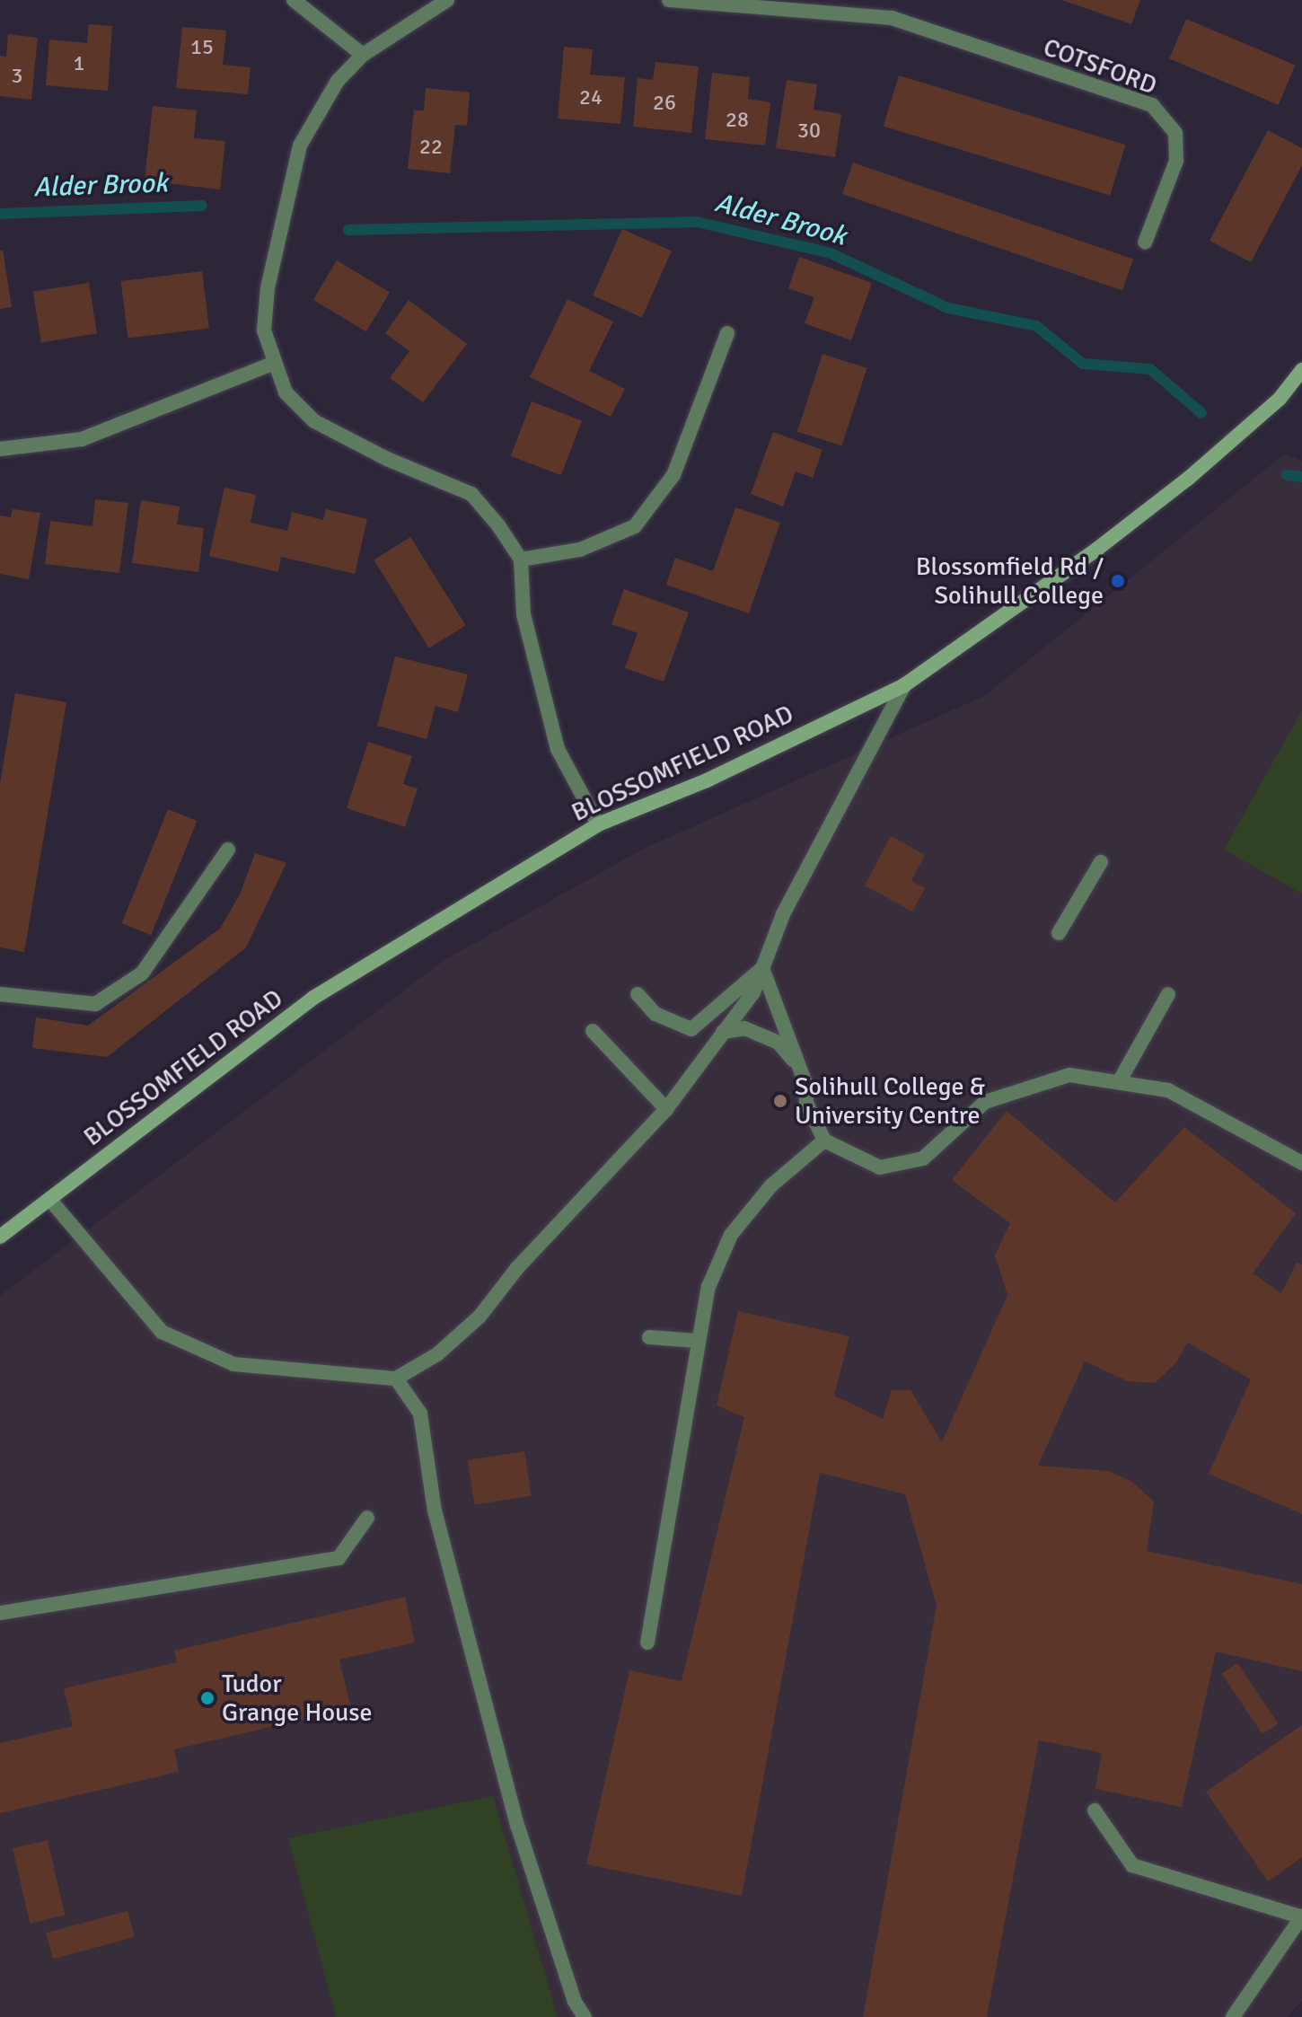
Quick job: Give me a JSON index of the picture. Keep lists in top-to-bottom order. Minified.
{"streets":{"main road":["BLOSSOMFIELD ROAD"],"street":["COTSFORD"]},"water":["Alder Brook"],"places":["Blossomfield Rd / Solihull College","Solihull College & University Centre","Tudor Grange House"],"house_numbers":["15","1","3","24","26","28","30","22"]}
